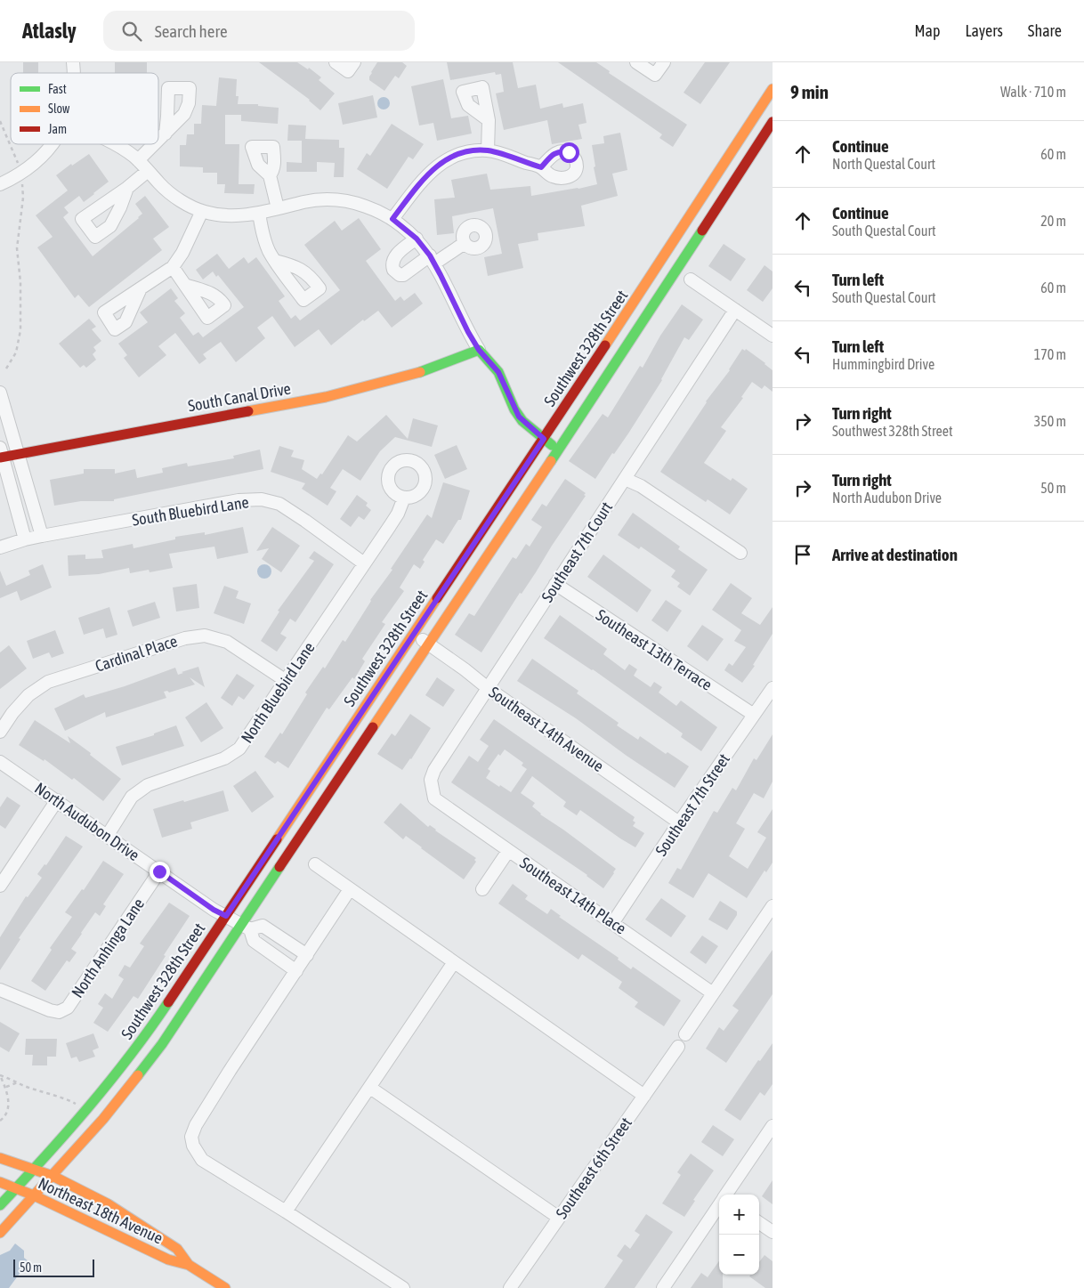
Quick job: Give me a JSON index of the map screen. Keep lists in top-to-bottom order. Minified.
{"streets":{"street":["Southwest 328th Street","South Canal Drive","South Bluebird Lane","Southeast 7th Court","Southeast 13th Terrace","Cardinal Place","North Bluebird Lane","Southeast 14th Avenue","Southeast 7th Street","North Audubon Drive","Southeast 14th Place","North Anhinga Lane","Southeast 6th Street","Northeast 18th Avenue"]},"crossings":[["Southwest 328th Street","Southeast 14th Avenue"],["Southwest 328th Street","North Audubon Drive"],["Southwest 328th Street","Northeast 18th Avenue"],["South Bluebird Lane","North Bluebird Lane"],["Southeast 7th Court","Southeast 13th Terrace"],["Southeast 7th Court","Southeast 14th Avenue"],["Southeast 7th Court","Southeast 14th Place"],["Southeast 13th Terrace","Southeast 7th Street"],["Cardinal Place","North Bluebird Lane"],["North Bluebird Lane","North Audubon Drive"],["Southeast 14th Avenue","Southeast 7th Street"],["Southeast 7th Street","Southeast 14th Place"],["North Audubon Drive","North Anhinga Lane"]],"legend":["Fast","Slow","Jam"],"scale_bar":"50 m","page":{"header":"Atlasly","search":"Search here","nav":["Map","Layers","Share"],"heading":["9 min","Walk · 710 m"],"list":[["Continue","North Questal Court","60 m"],["Continue","South Questal Court","20 m"],["Turn left","South Questal Court","60 m"],["Turn left","Hummingbird Drive","170 m"],["Turn right","Southwest 328th Street","350 m"],["Turn right","North Audubon Drive","50 m"],"Arrive at destination"],"map_buttons":["+","−"],"scale":"50 m"}}
